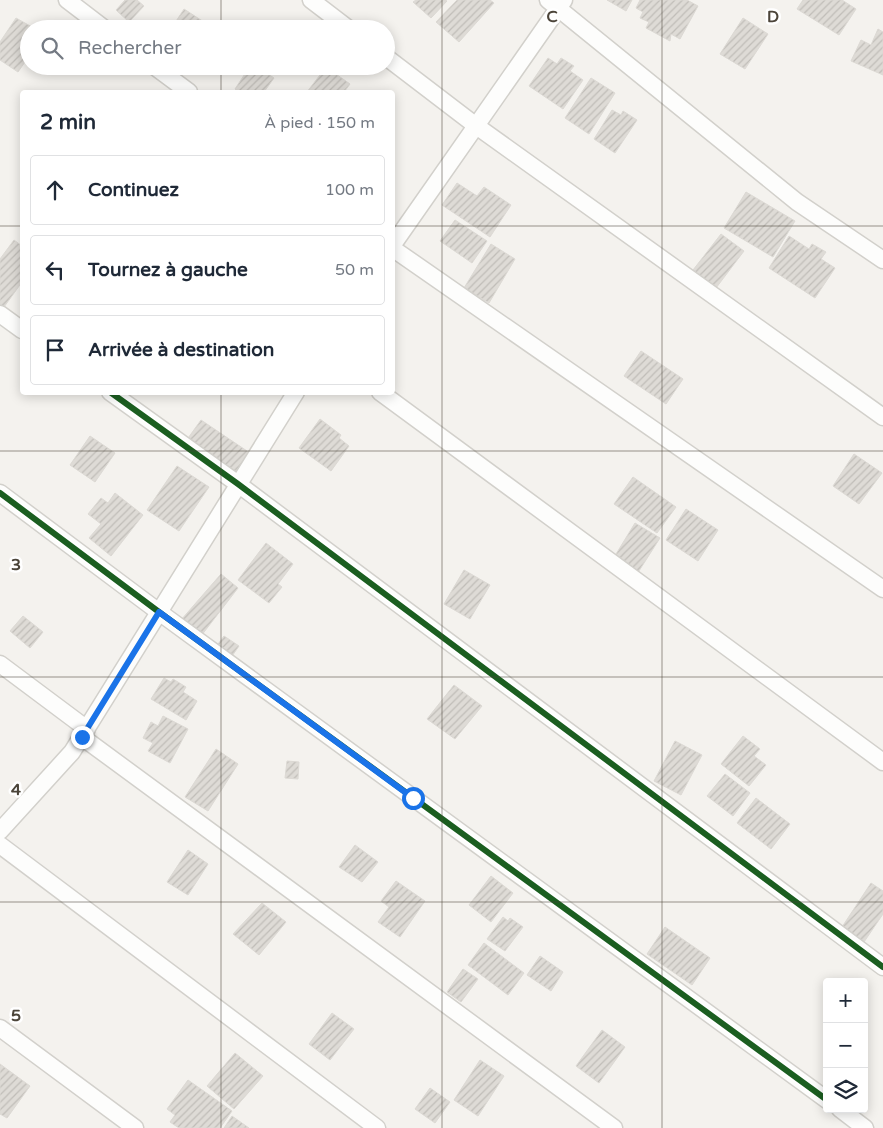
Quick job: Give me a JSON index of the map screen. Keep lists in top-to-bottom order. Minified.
{"page":{"search":"Rechercher","heading":["2 min","À pied · 150 m"],"list":[["Continuez","100 m"],["Tournez à gauche","50 m"],"Arrivée à destination"],"map_buttons":["+","−"]},"grid":{"columns":["C","D"],"rows":["3","4","5"]}}
